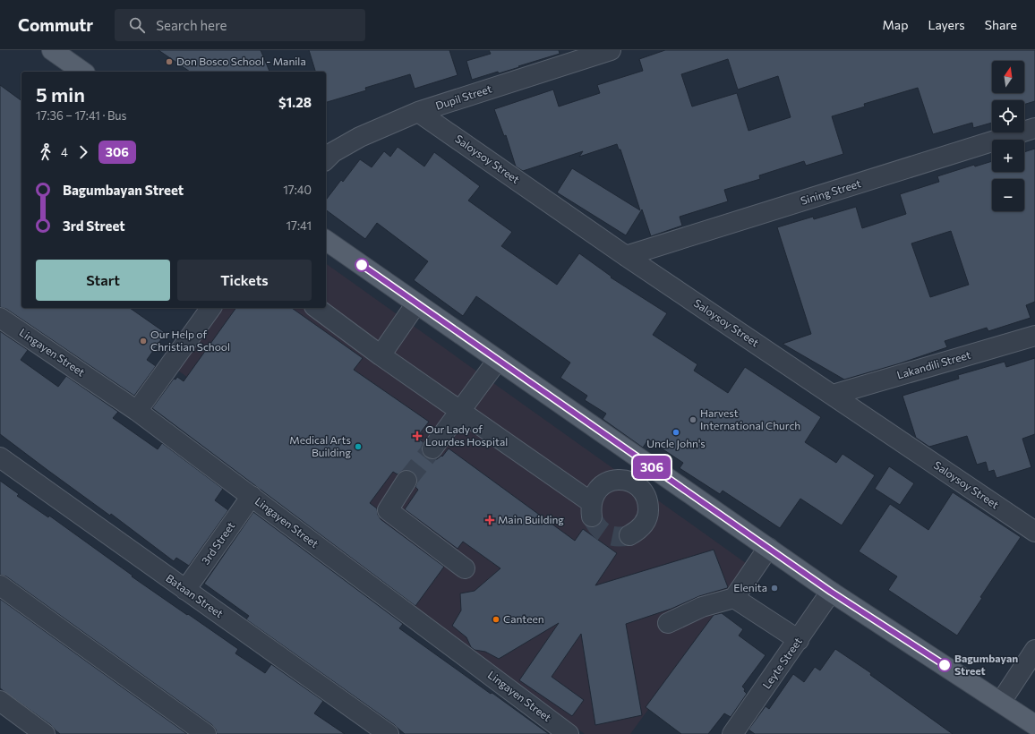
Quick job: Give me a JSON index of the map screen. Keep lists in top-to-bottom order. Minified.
{"streets":{"street":["Dupil Street","Saloysoy Street","Sining Street","Lingayen Street","Lakandili Street","3rd Street","Bataan Street","Leyte Street"]},"crossings":[["Dupil Street","Saloysoy Street"],["Saloysoy Street","Sining Street"],["Saloysoy Street","Lakandili Street"],["Lingayen Street","3rd Street"],["3rd Street","Bataan Street"]],"places":{"other":["Don Bosco School - Manila","Our Help of Christian School","Harvest International Church","Uncle John's","Medical Arts Building","Elenita","Canteen","Bagumbayan Street"],"health":["Our Lady of Lourdes Hospital","Main Building"]},"lines":["bus line 306"],"north":"top","page":{"header":"Commutr","search":"Search here","nav":["Map","Layers","Share"],"on_map":"306","map_buttons":["+","−"],"heading":["5 min","17:36 – 17:41 · Bus","$1.28"],"legs":["4","306"],"list":[{"name":"Bagumbayan Street","value":"17:40"},{"name":"3rd Street","value":"17:41"}],"buttons":["Start","Tickets"]}}
